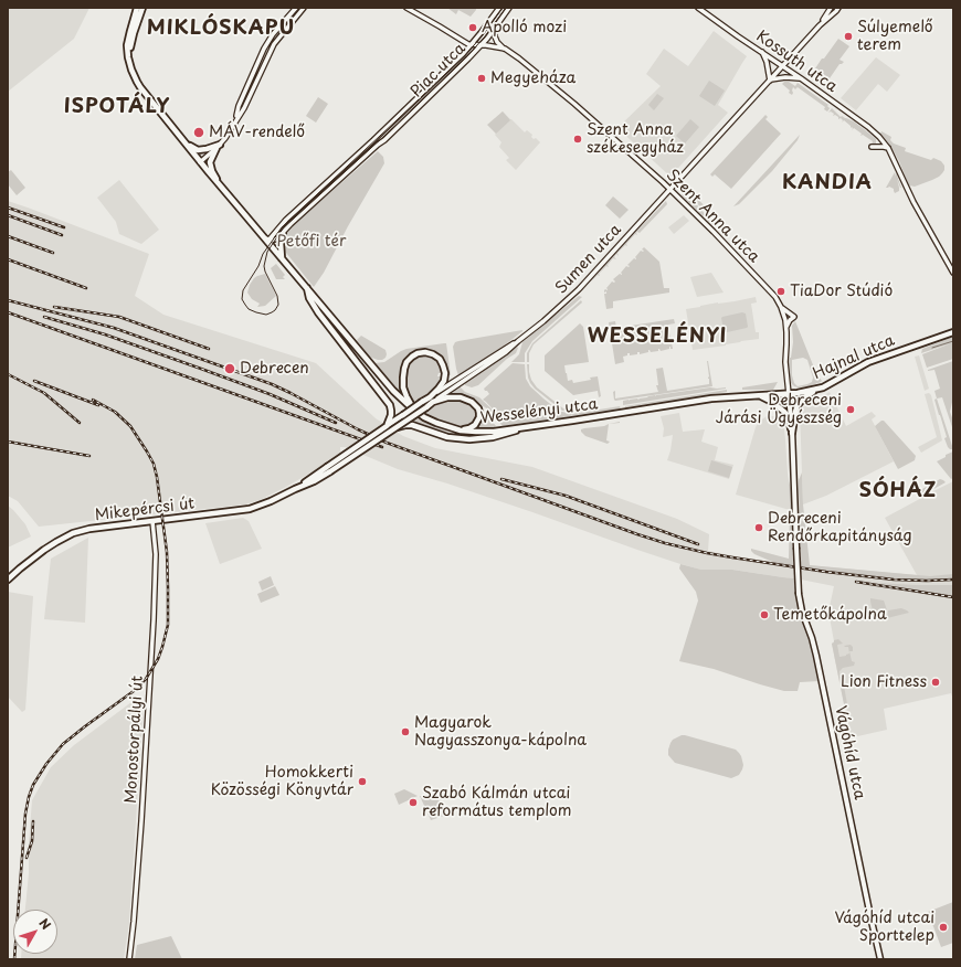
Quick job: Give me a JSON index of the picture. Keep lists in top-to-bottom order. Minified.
{"streets":{"main road":["Hajnal utca","Wesselényi utca","Mikepércsi út","Vágóhíd utca"],"street":["Kossuth utca","Piac utca","Szent Anna utca","Sumen utca","Monostorpályi út"]},"crossings":[["Kossuth utca","Sumen utca"],["Piac utca","Szent Anna utca"],["Piac utca","Wesselényi utca"],["Szent Anna utca","Sumen utca"],["Szent Anna utca","Hajnal utca"],["Szent Anna utca","Wesselényi utca"],["Szent Anna utca","Vágóhíd utca"],["Hajnal utca","Wesselényi utca"],["Hajnal utca","Vágóhíd utca"],["Wesselényi utca","Vágóhíd utca"],["Mikepércsi út","Monostorpályi út"]],"districts":["MIKLÓSKAPU","ISPOTÁLY","KANDIA","WESSELÉNYI","SÓHÁZ"],"parks":["Petőfi tér"],"places":["Apolló mozi","Súlyemelő terem","Megyeháza","MÁV-rendelő","Szent Anna székesegyház","TiaDor Stúdió","Debrecen","Debreceni Járási Ügyészség","Debreceni Rendőrkapitányság","Temetőkápolna","Lion Fitness","Magyarok Nagyasszonya-kápolna","Homokkerti Közösségi Könyvtár","Szabó Kálmán utcai református templom","Vágóhíd utcai Sporttelep"],"north":"top right"}
